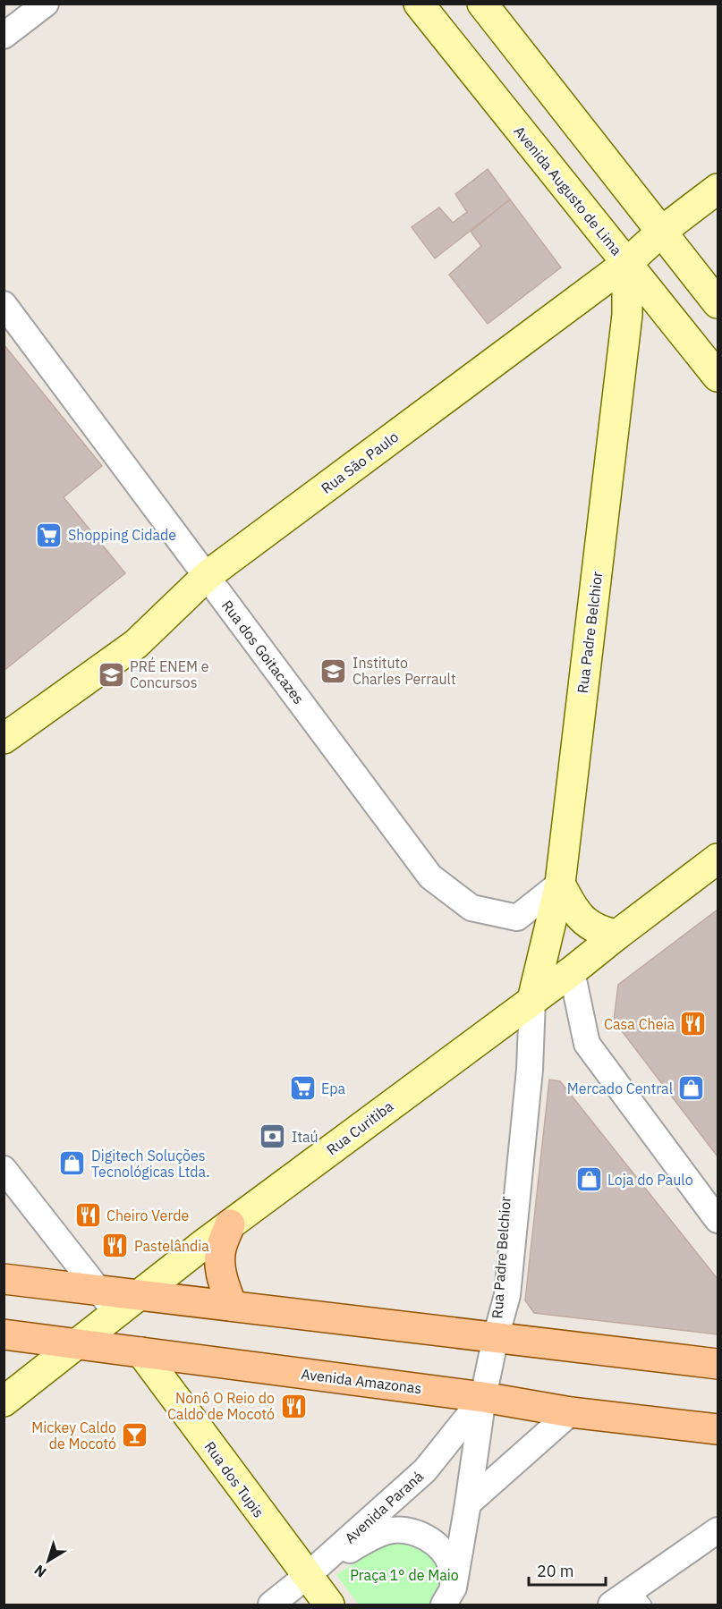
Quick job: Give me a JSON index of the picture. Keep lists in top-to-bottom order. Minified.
{"streets":{"main road":["Avenida Amazonas"],"street":["Avenida Augusto de Lima","Rua São Paulo","Rua Padre Belchior","Rua dos Goitacazes","Rua Curitiba","Rua dos Tupis","Avenida Paraná"]},"crossings":[["Avenida Augusto de Lima","Rua São Paulo"],["Avenida Augusto de Lima","Rua Padre Belchior"],["Rua São Paulo","Rua Padre Belchior"],["Rua São Paulo","Rua dos Goitacazes"],["Rua Padre Belchior","Rua dos Goitacazes"],["Rua Padre Belchior","Rua Curitiba"],["Rua Padre Belchior","Avenida Paraná"],["Rua Curitiba","Avenida Amazonas"],["Avenida Amazonas","Rua dos Tupis"],["Avenida Amazonas","Avenida Paraná"],["Rua dos Tupis","Avenida Paraná"]],"parks":["Praça 1° de Maio"],"places":{"supermarket":["Shopping Cidade","Epa"],"school or university":["Instituto Charles Perrault","PRÉ ENEM e Concursos"],"restaurant":["Casa Cheia","Cheiro Verde","Pastelândia","Nonô O Reio do Caldo de Mocotó"],"shop":["Mercado Central","Digitech Soluções Tecnológicas Ltda.","Loja do Paulo"],"bank":["Itaú"],"bar":["Mickey Caldo de Mocotó"]},"scale_bar":"20 m","north":"bottom left"}
